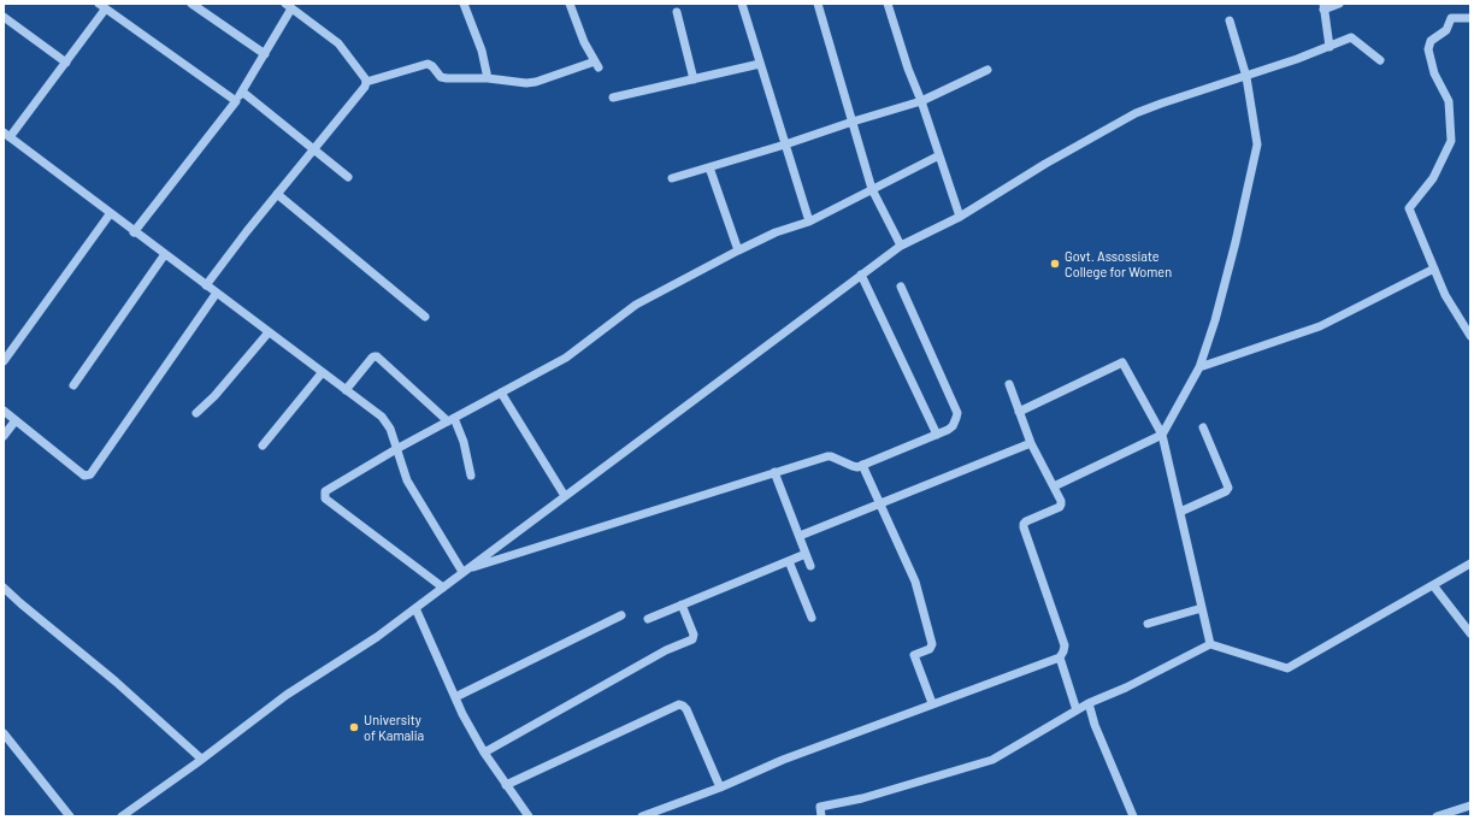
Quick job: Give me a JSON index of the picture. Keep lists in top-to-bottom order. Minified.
{"places":["Govt. Assossiate College for Women","University of Kamalia"]}
